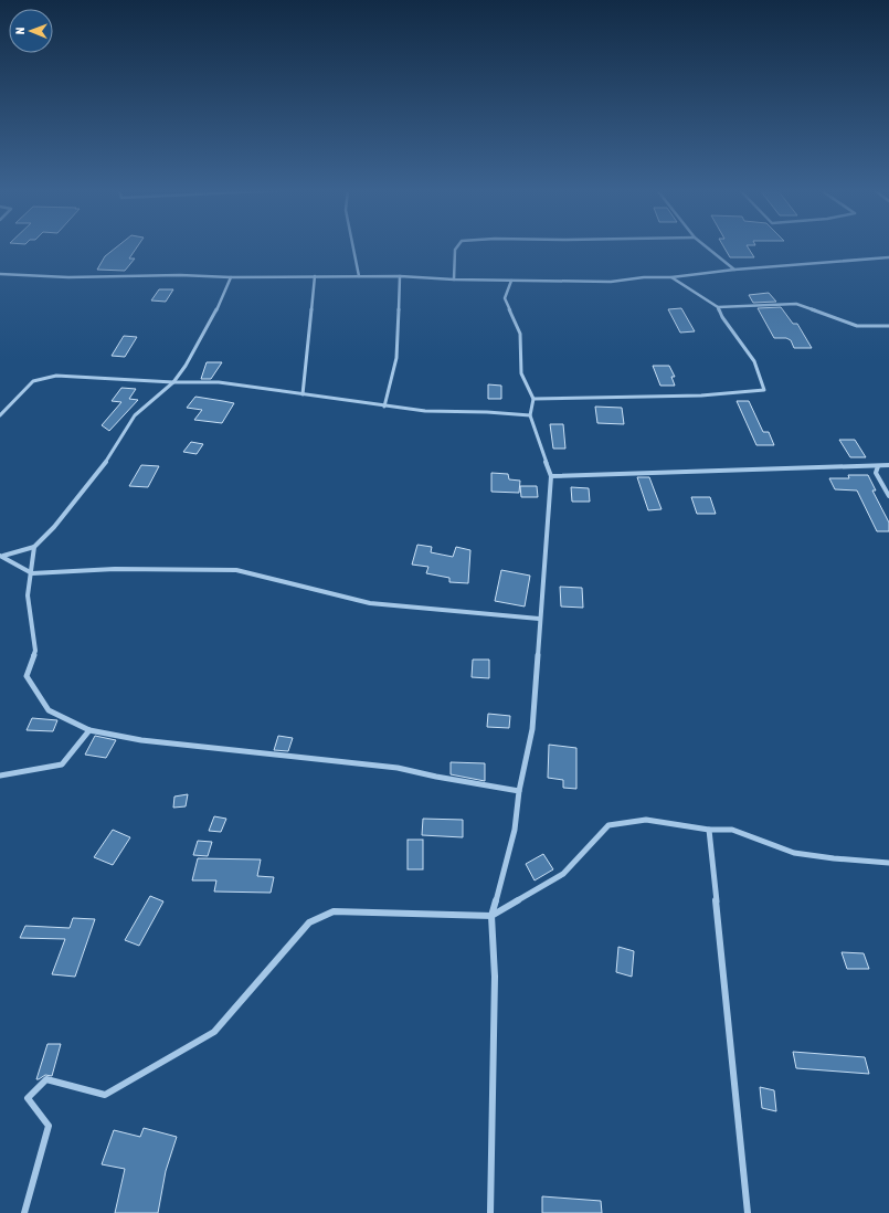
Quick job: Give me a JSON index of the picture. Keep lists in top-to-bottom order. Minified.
{"north":"left"}
